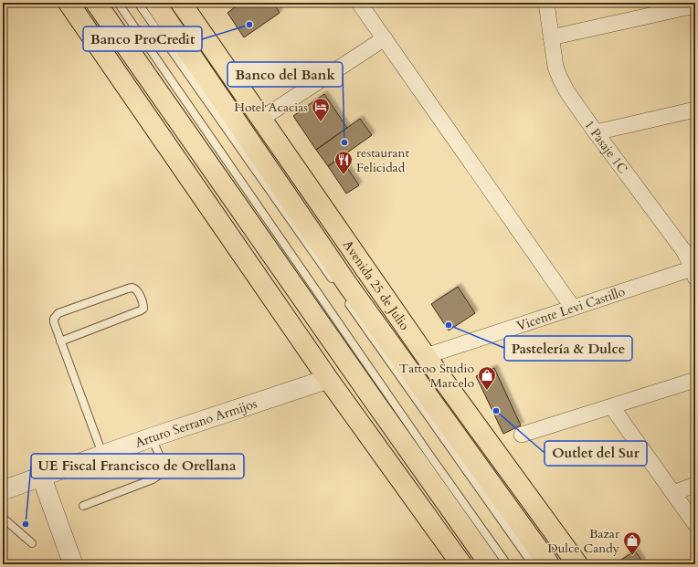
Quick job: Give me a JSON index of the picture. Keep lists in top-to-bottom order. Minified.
{"streets":{"main road":["Avenida 25 de Julio"],"street":["1 Pasaje 1C","Vicente Levi Castillo","Arturo Serrano Armijos"]},"crossings":[["1 Pasaje 1C","Vicente Levi Castillo"],["Avenida 25 de Julio","Vicente Levi Castillo"]],"places":{"other":["Banco ProCredit","Banco del Bank","Pastelería & Dulce","Outlet del Sur","UE Fiscal Francisco de Orellana"],"hotel":["Hotel Acacias"],"restaurant":["restaurant Felicidad"],"shop":["Tattoo Studio Marcelo","Bazar Dulce Candy"]}}
